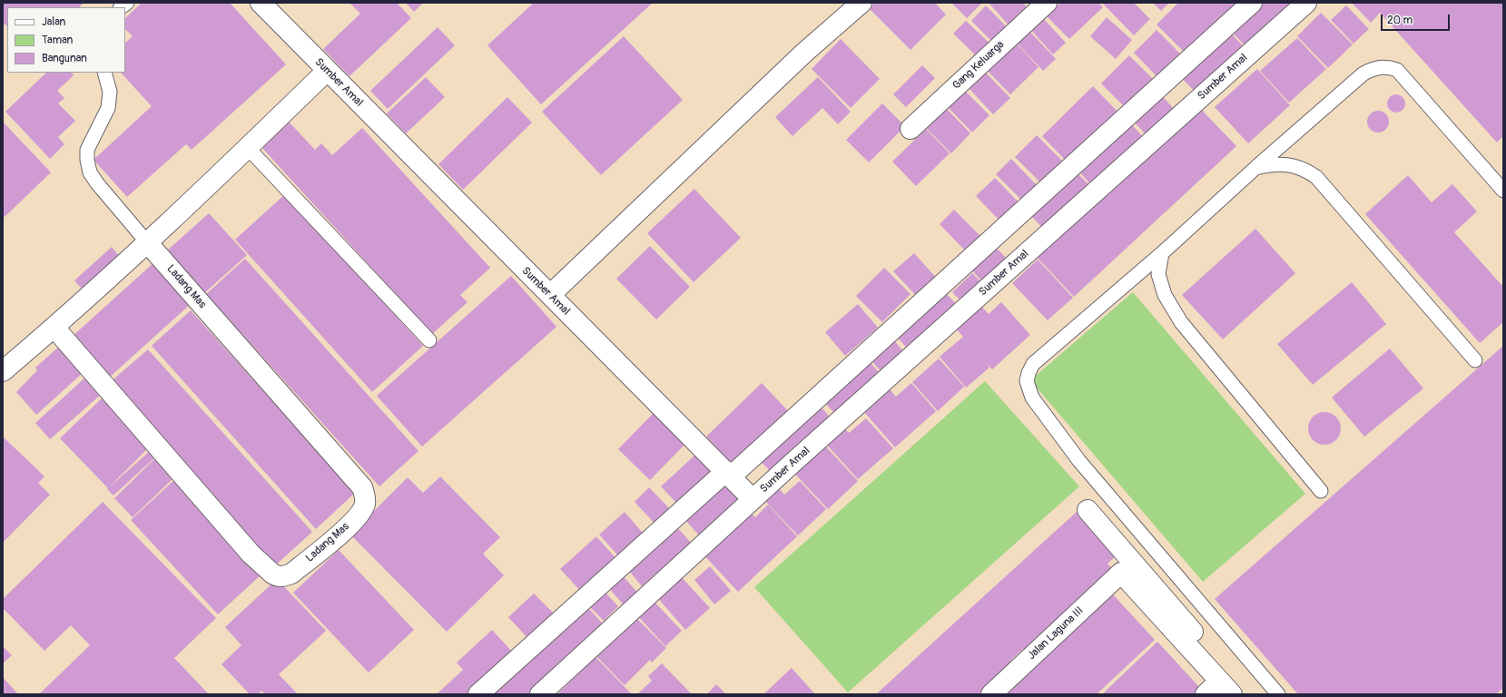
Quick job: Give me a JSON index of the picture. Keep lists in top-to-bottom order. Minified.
{"streets":{"street":["Gang Keluarga","Sumber Amal","Ladang Mas","Jalan Laguna III"]},"legend":["Jalan","Taman","Bangunan"],"scale_bar":"20 m"}
